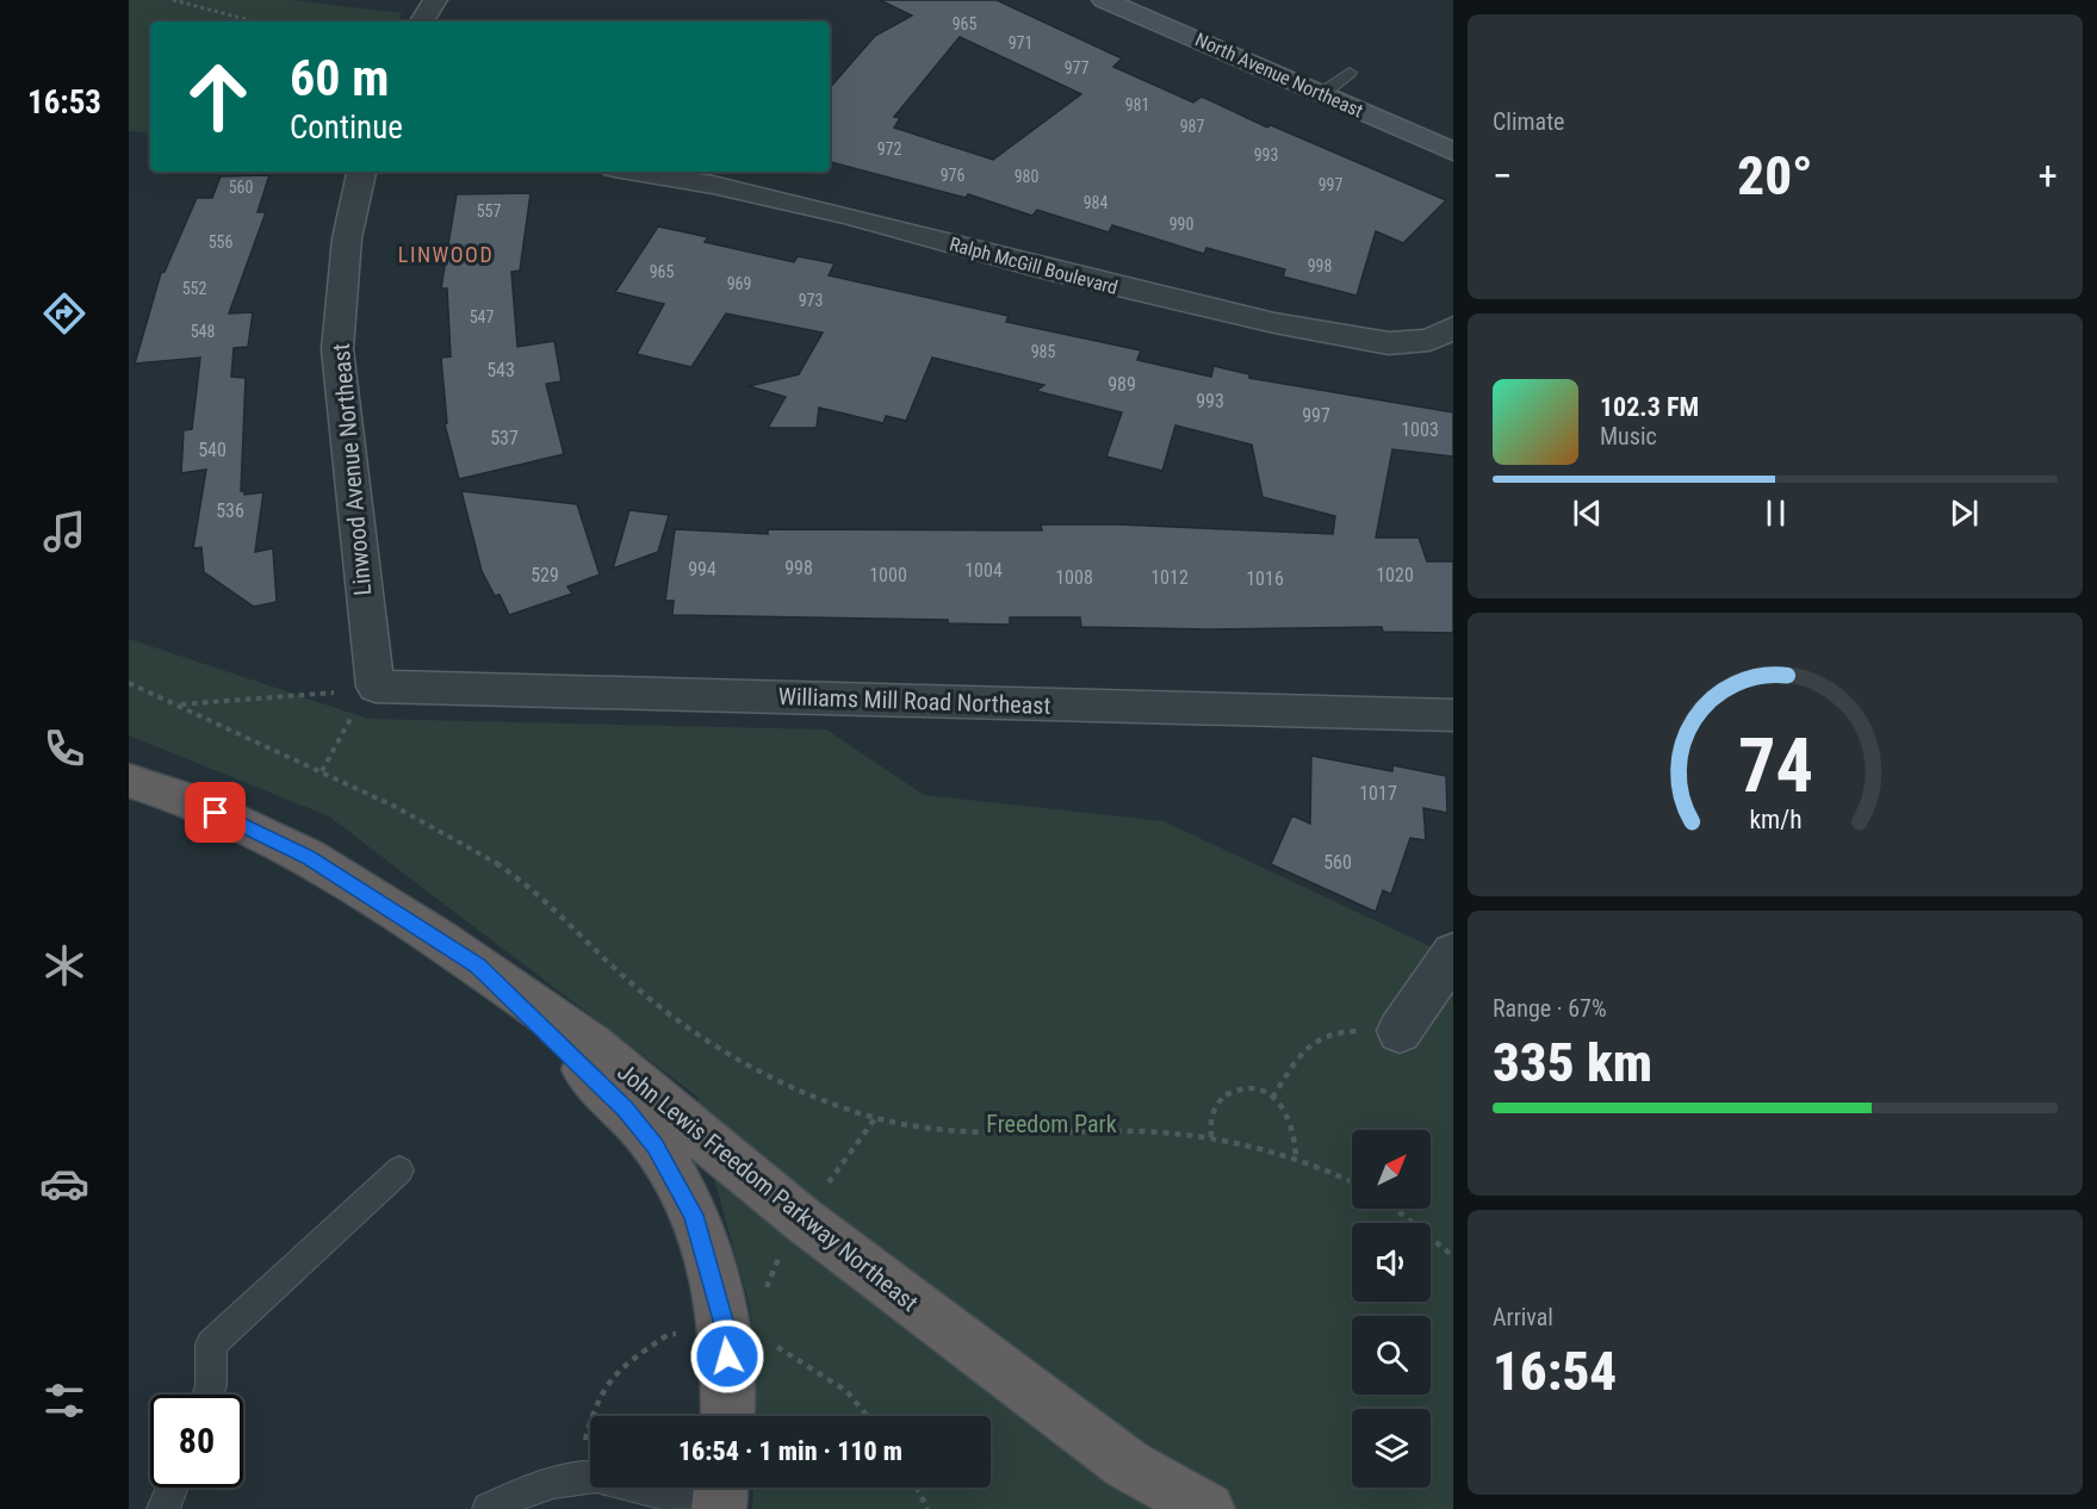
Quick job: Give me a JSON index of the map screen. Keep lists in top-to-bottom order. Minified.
{"streets":{"highway":["John Lewis Freedom Parkway Northeast"],"main road":["North Avenue Northeast"],"street":["Ralph McGill Boulevard","Linwood Avenue Northeast","Williams Mill Road Northeast"]},"crossings":[["Linwood Avenue Northeast","Williams Mill Road Northeast"]],"districts":["LINWOOD"],"parks":["Freedom Park"],"house_numbers":["965","971","977","981","987","972","993","976","980","997","560","984","557","990","556","998","965","969","552","973","547","548","985","543","989","993","997","1003","537","540","536","998","994","1004","529","1000","1020","1008","1012","1016","1017","560"],"north":"top right","page":{"tabs":"16:53","tile":["Climate",["Range · 67%","335 km"],["Arrival","16:54"]],"turn":["60 m","Continue"],"heat":["−","20°","+"],"song":["102.3 FM","Music"],"limit":"80","trip":"16:54 · 1 min · 110 m","gauge":["74","km/h"]}}
